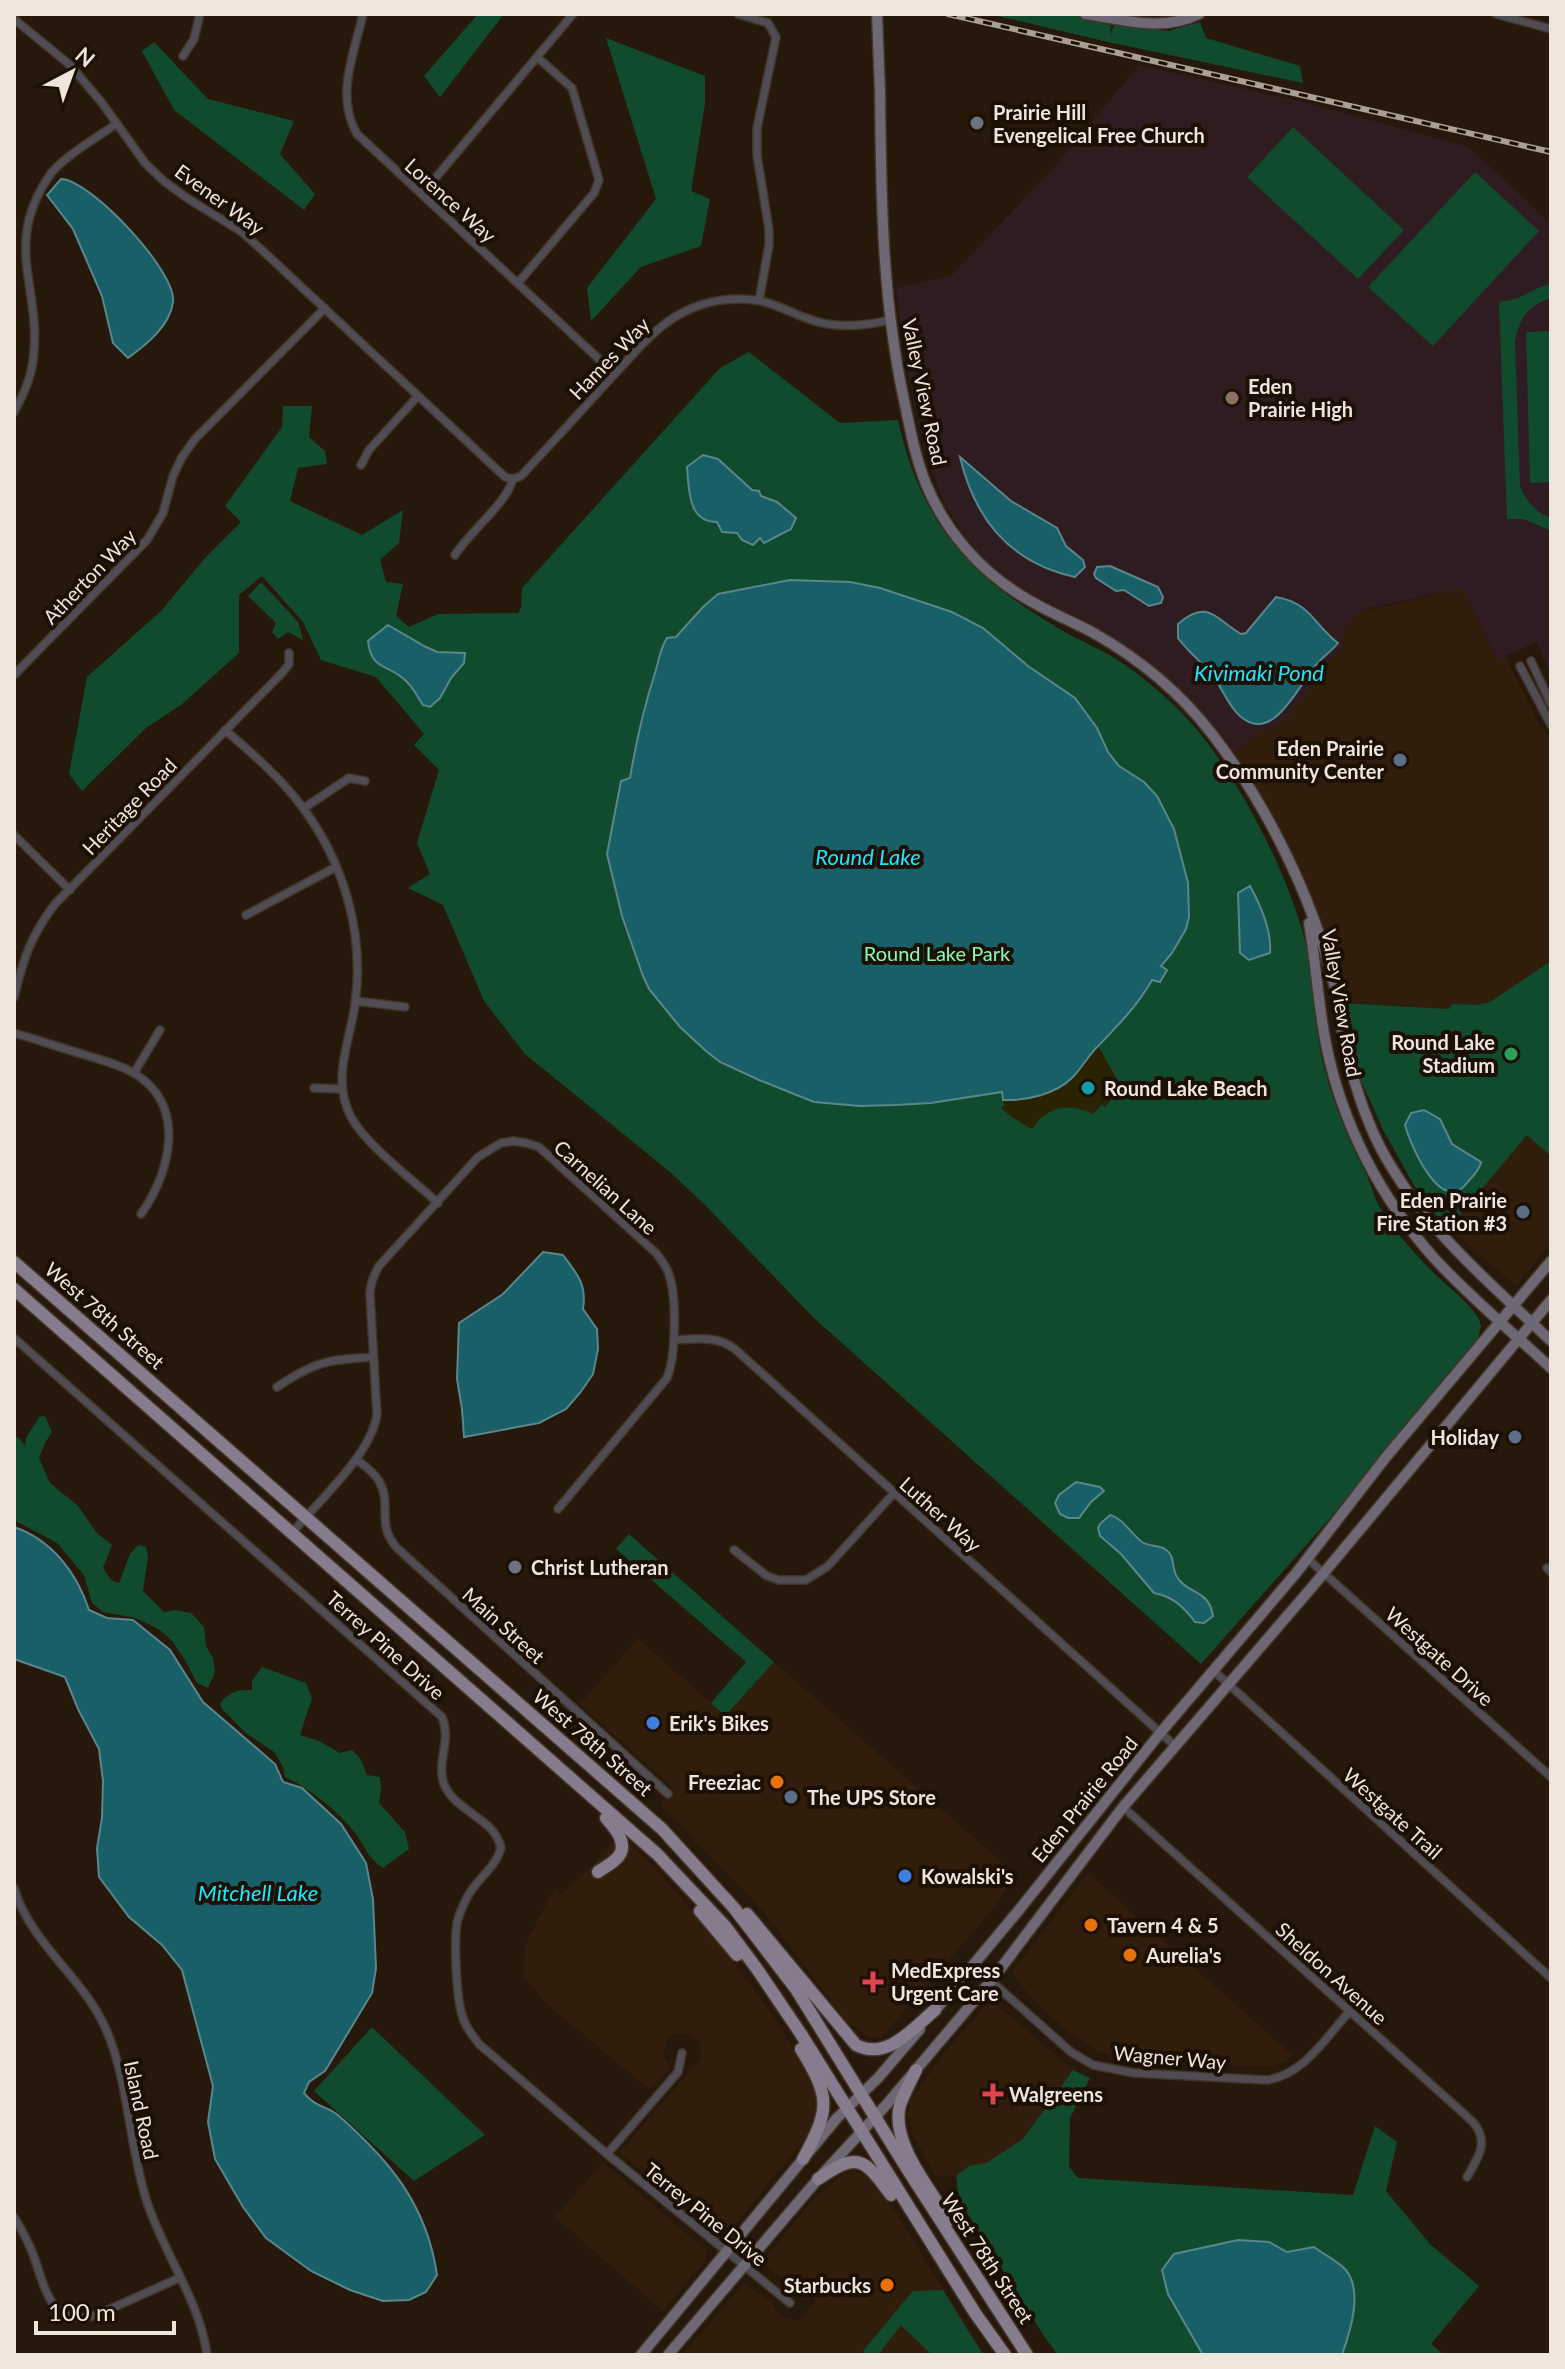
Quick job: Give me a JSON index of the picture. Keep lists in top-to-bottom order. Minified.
{"streets":{"main road":["Valley View Road","West 78th Street","Eden Prairie Road"],"street":["Evener Way","Lorence Way","Hames Way","Atherton Way","Heritage Road","Carnelian Lane","Luther Way","Main Street","Terrey Pine Drive","Westgate Drive","Westgate Trail","Sheldon Avenue","Wagner Way","Island Road"]},"crossings":[["Evener Way","Hames Way"],["Evener Way","Atherton Way"],["Lorence Way","Hames Way"],["Hames Way","Valley View Road"],["Valley View Road","Eden Prairie Road"],["Carnelian Lane","West 78th Street"],["Carnelian Lane","Luther Way"],["Carnelian Lane","Main Street"],["West 78th Street","Eden Prairie Road"],["Luther Way","Eden Prairie Road"],["Terrey Pine Drive","Eden Prairie Road"],["Westgate Drive","Eden Prairie Road"],["Eden Prairie Road","Westgate Trail"],["Eden Prairie Road","Sheldon Avenue"],["Eden Prairie Road","Wagner Way"],["Sheldon Avenue","Wagner Way"]],"water":["Kivimaki Pond","Round Lake","Mitchell Lake"],"parks":["Round Lake Park"],"places":{"other":["Prairie Hill Evengelical Free Church","Eden Prairie High","Eden Prairie Community Center","Round Lake Stadium","Round Lake Beach","Eden Prairie Fire Station #3","Holiday","Christ Lutheran","Erik's Bikes","Freeziac","The UPS Store","Kowalski's","Tavern 4 & 5","Aurelia's","Starbucks"],"health":["MedExpress Urgent Care","Walgreens"]},"scale_bar":"100 m","north":"top right"}
